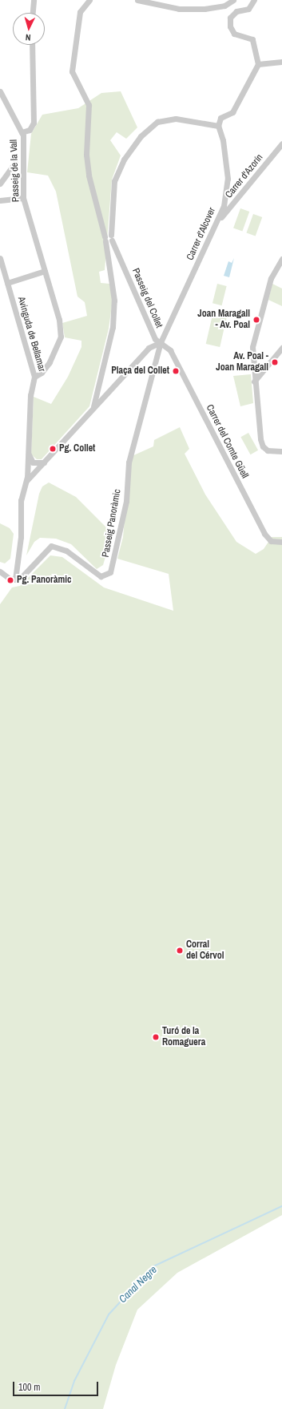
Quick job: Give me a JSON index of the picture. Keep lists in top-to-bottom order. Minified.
{"streets":{"street":["Passeig de la Vall","Carrer d'Azorín","Carrer d'Alcover","Passeig del Collet","Avinguda de Bellamar","Carrer del Comte Güell","Passeig Panoràmic"]},"crossings":[["Passeig de la Vall","Avinguda de Bellamar"],["Carrer d'Azorín","Carrer d'Alcover"],["Carrer d'Alcover","Passeig del Collet"],["Carrer d'Alcover","Carrer del Comte Güell"],["Carrer d'Alcover","Passeig Panoràmic"],["Passeig del Collet","Avinguda de Bellamar"],["Passeig del Collet","Carrer del Comte Güell"],["Passeig del Collet","Passeig Panoràmic"],["Avinguda de Bellamar","Passeig Panoràmic"],["Carrer del Comte Güell","Passeig Panoràmic"]],"water":["Canal Negre"],"places":["Joan Maragall - Av. Poal","Av. Poal - Joan Maragall","Plaça del Collet","Pg. Collet","Pg. Panoràmic","Corral del Cérvol","Turó de la Romaguera"],"scale_bar":"100 m","north":"bottom"}
